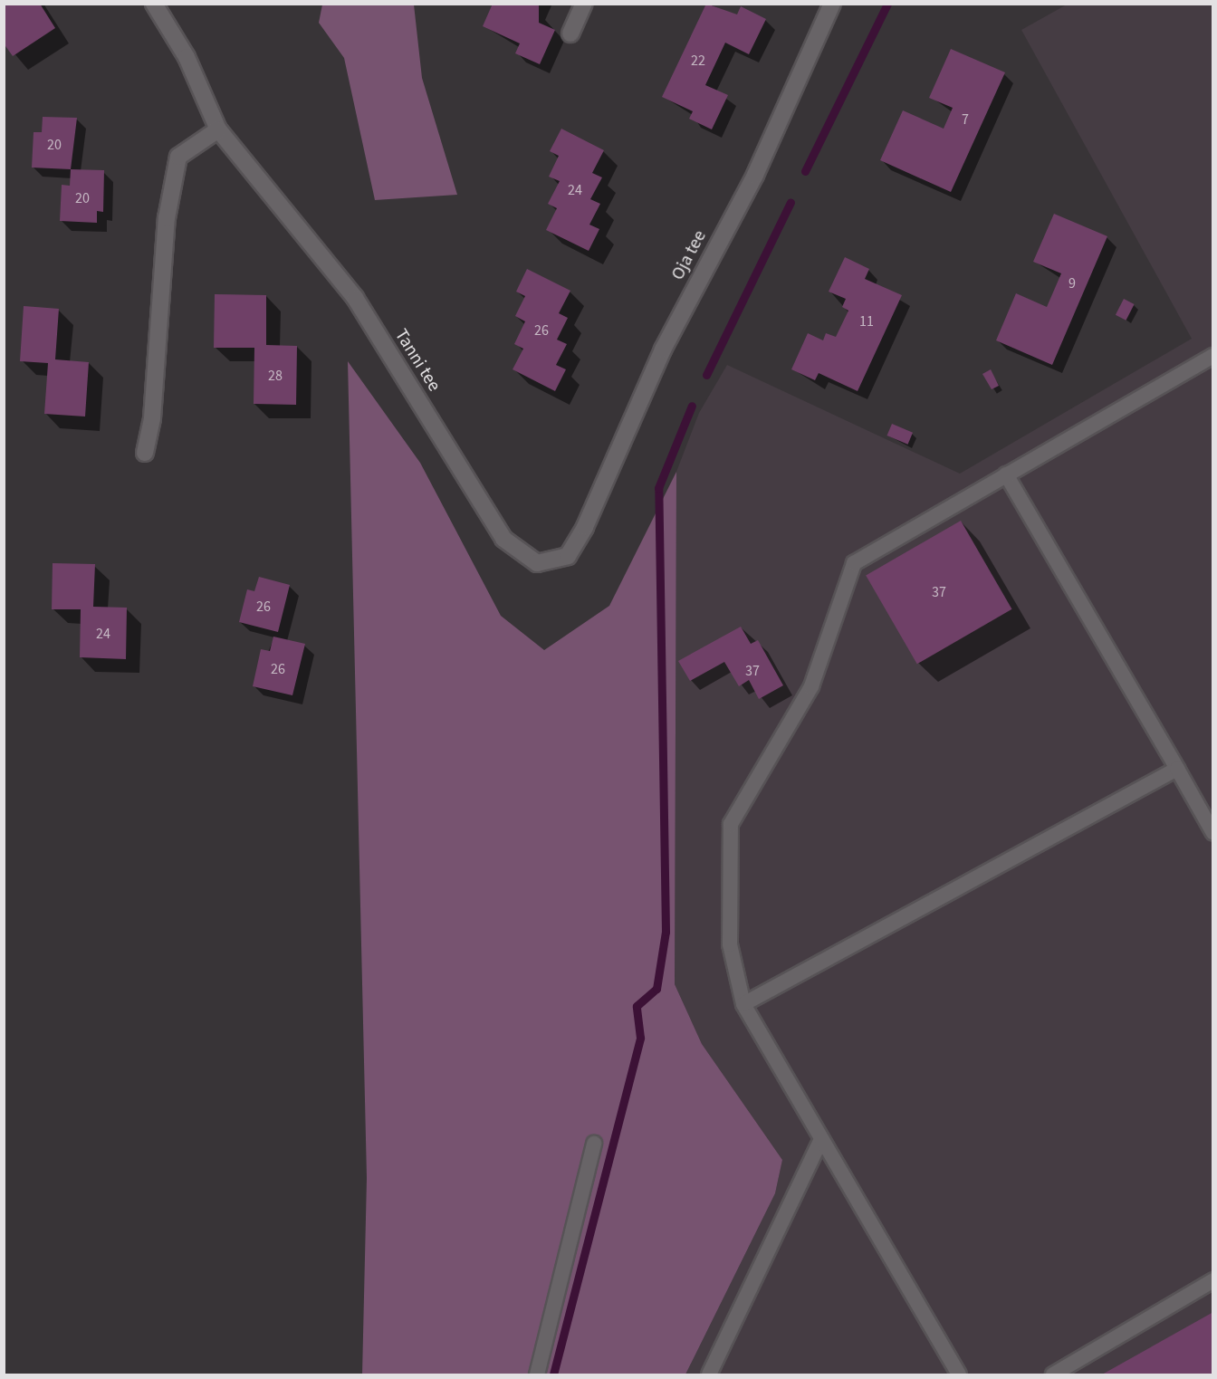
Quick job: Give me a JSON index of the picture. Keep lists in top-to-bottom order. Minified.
{"streets":{"street":["Oja tee","Tanni tee"]},"crossings":[["Oja tee","Tanni tee"]],"house_numbers":["22","7","20","24","20","9","11","26","28","37","26","24","26","37"]}
